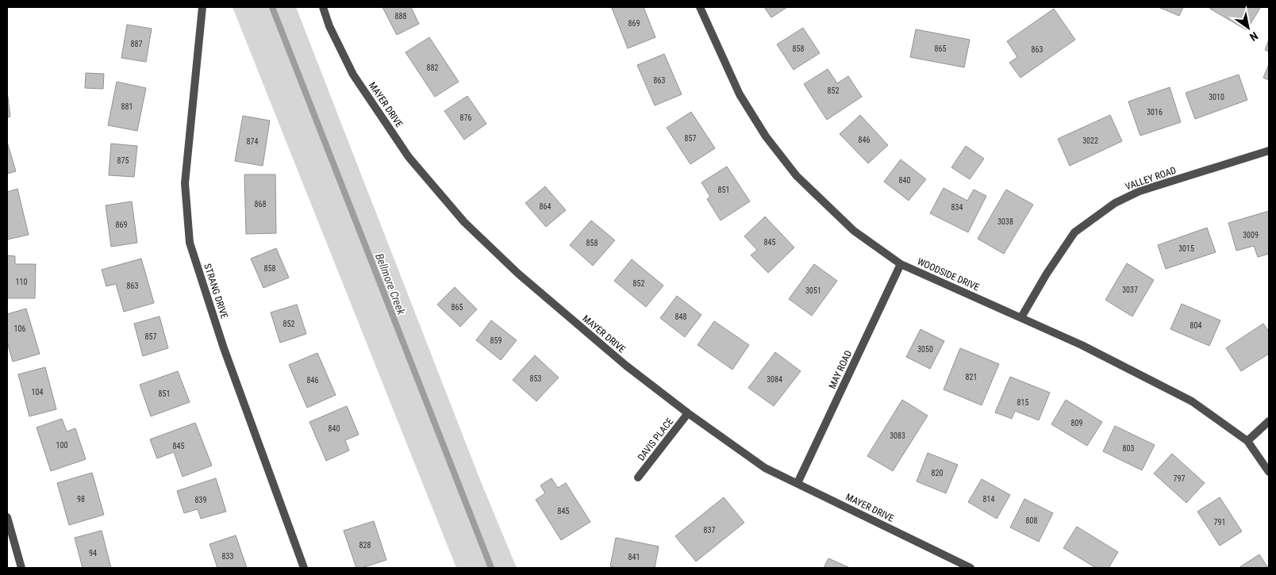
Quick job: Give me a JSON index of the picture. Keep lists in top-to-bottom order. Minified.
{"streets":{"street":["MAYER DRIVE","VALLEY ROAD","WOODSIDE DRIVE","STRANG DRIVE","MAY ROAD","DAVIS PLACE"]},"crossings":[["MAYER DRIVE","MAY ROAD"],["MAYER DRIVE","DAVIS PLACE"],["VALLEY ROAD","WOODSIDE DRIVE"],["WOODSIDE DRIVE","MAY ROAD"]],"water":["Bellmore Creek"],"house_numbers":["888","869","887","858","865","863","882","863","852","3010","881","3016","876","857","846","3022","874","875","840","851","868","864","834","3038","869","3009","845","858","3015","858","110","852","863","3037","3051","865","848","852","804","106","857","859","3050","821","853","3084","846","104","851","815","809","840","3083","100","845","803","820","797","98","814","839","845","808","791","837","828","94","833","841"],"north":"bottom right"}
